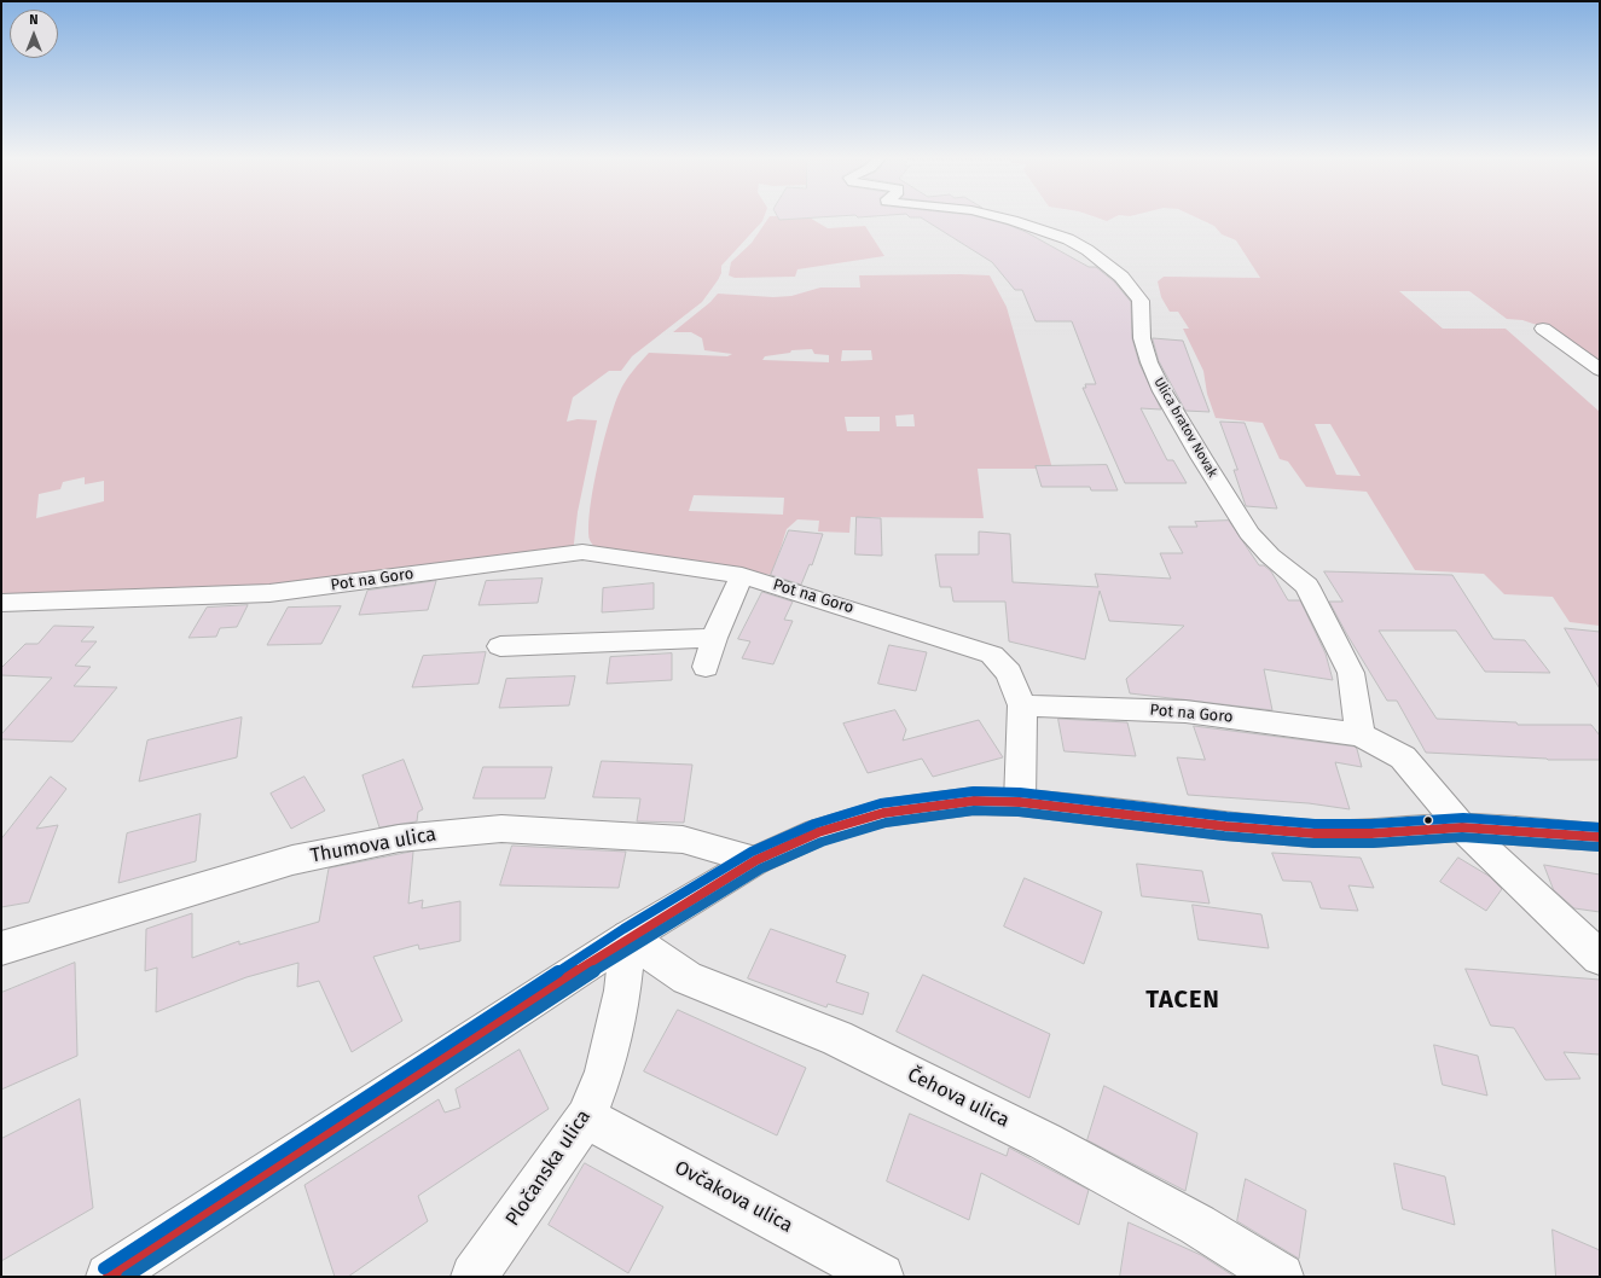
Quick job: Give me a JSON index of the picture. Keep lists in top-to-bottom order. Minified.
{"streets":{"street":["Ulica bratov Novak","Pot na Goro","Thumova ulica","Čehova ulica","Pločanska ulica","Ovčakova ulica"]},"crossings":[["Ulica bratov Novak","Pot na Goro"],["Čehova ulica","Pločanska ulica"],["Pločanska ulica","Ovčakova ulica"]],"districts":["TACEN"],"north":"top"}
